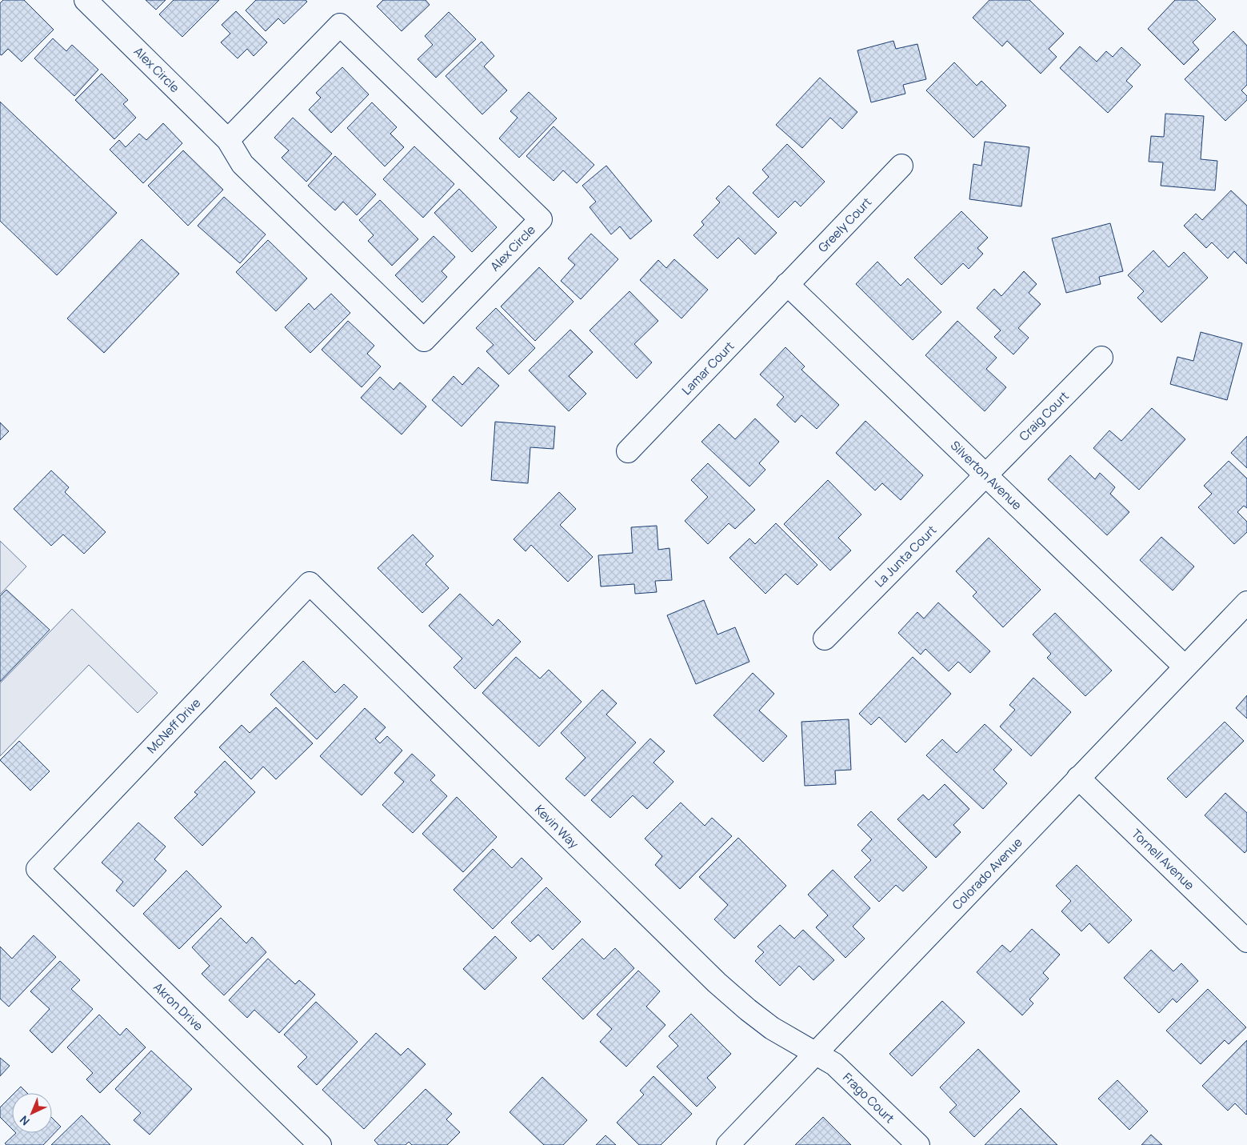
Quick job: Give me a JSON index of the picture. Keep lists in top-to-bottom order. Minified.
{"streets":{"street":["Alex Circle","Greely Court","Lamar Court","Craig Court","Silverton Avenue","La Junta Court","McNeff Drive","Kevin Way","Tornell Avenue","Colorado Avenue","Akron Drive","Frago Court"]},"crossings":[["Greely Court","Lamar Court"],["Greely Court","Silverton Avenue"],["Lamar Court","Silverton Avenue"],["Craig Court","Silverton Avenue"],["Craig Court","La Junta Court"],["Silverton Avenue","La Junta Court"],["Silverton Avenue","Colorado Avenue"],["McNeff Drive","Kevin Way"],["McNeff Drive","Akron Drive"],["Kevin Way","Colorado Avenue"],["Kevin Way","Frago Court"],["Tornell Avenue","Colorado Avenue"],["Colorado Avenue","Frago Court"]],"north":"bottom left"}
